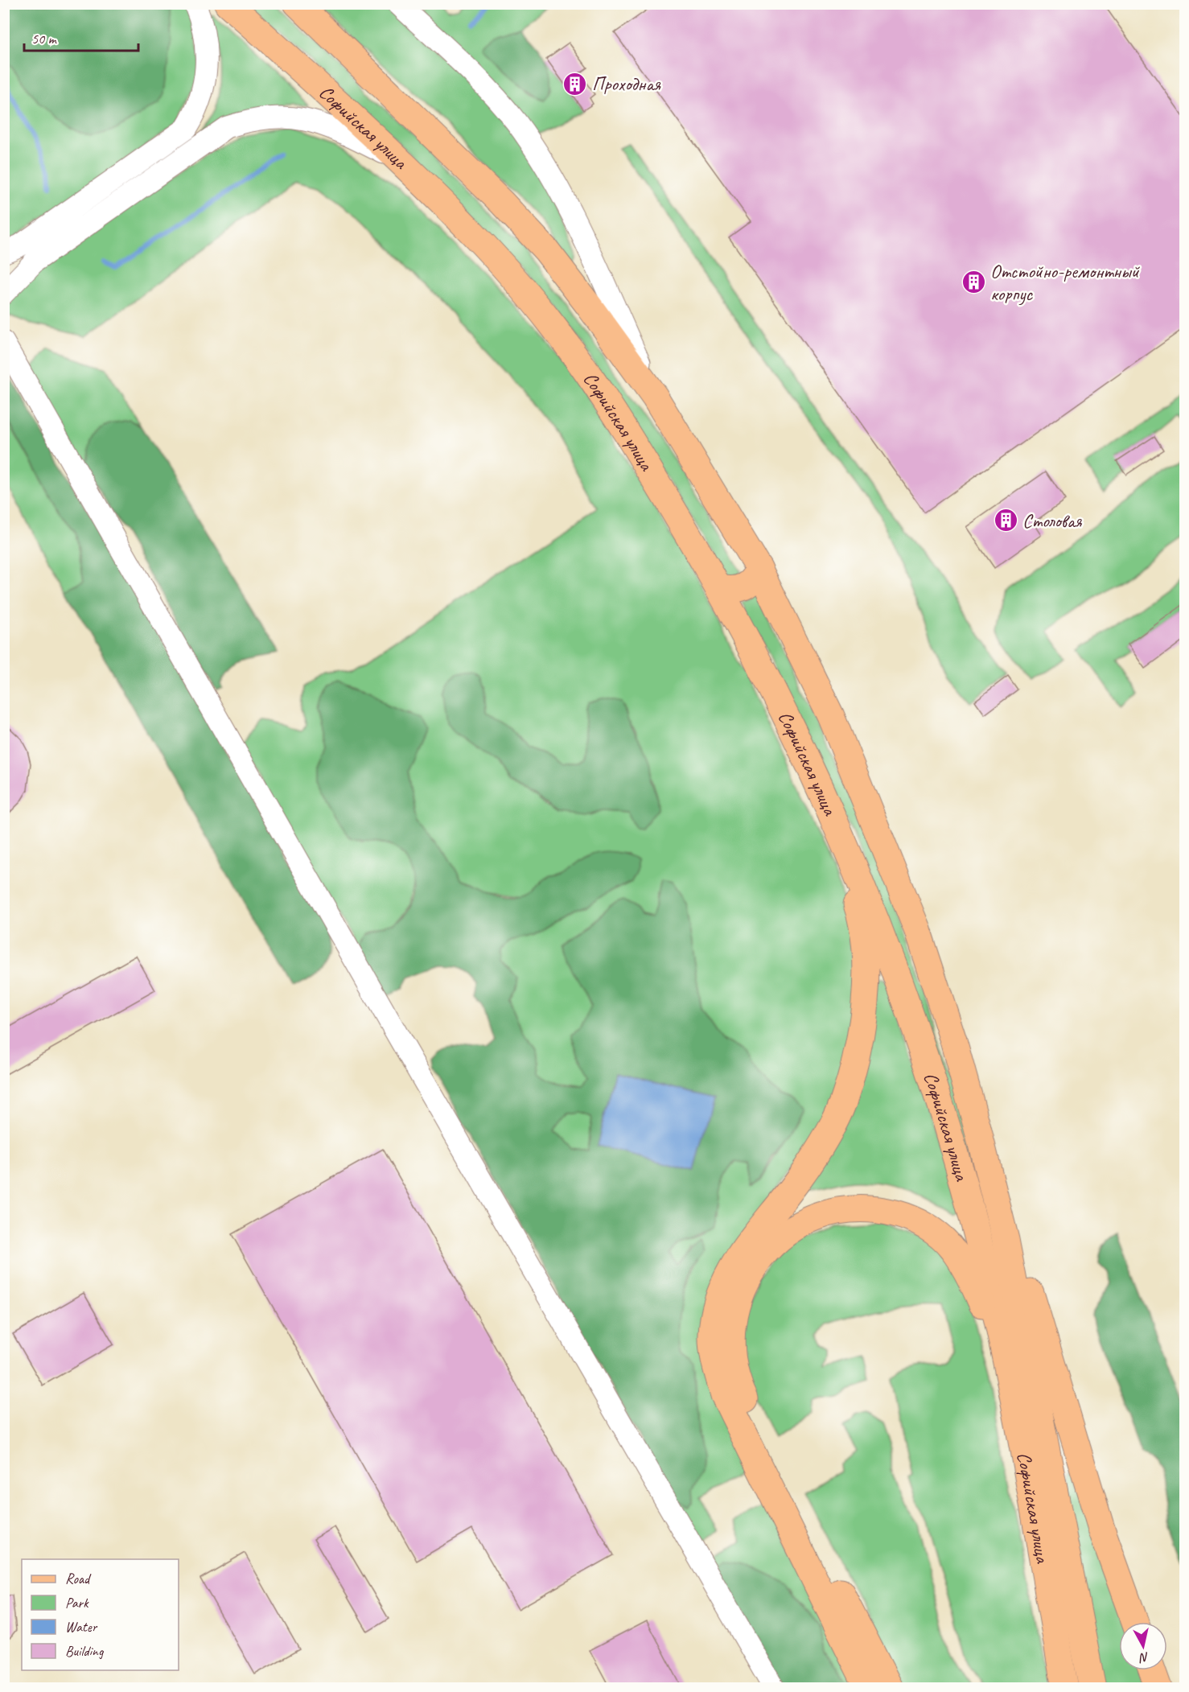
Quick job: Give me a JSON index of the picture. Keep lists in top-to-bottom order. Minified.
{"streets":{"main road":["Софийская улица"]},"places":{"building":["Проходная","Отстойно-ремонтный корпус","Столовая"]},"legend":["Road","Park","Water","Building"],"scale_bar":"50 m","north":"bottom"}
